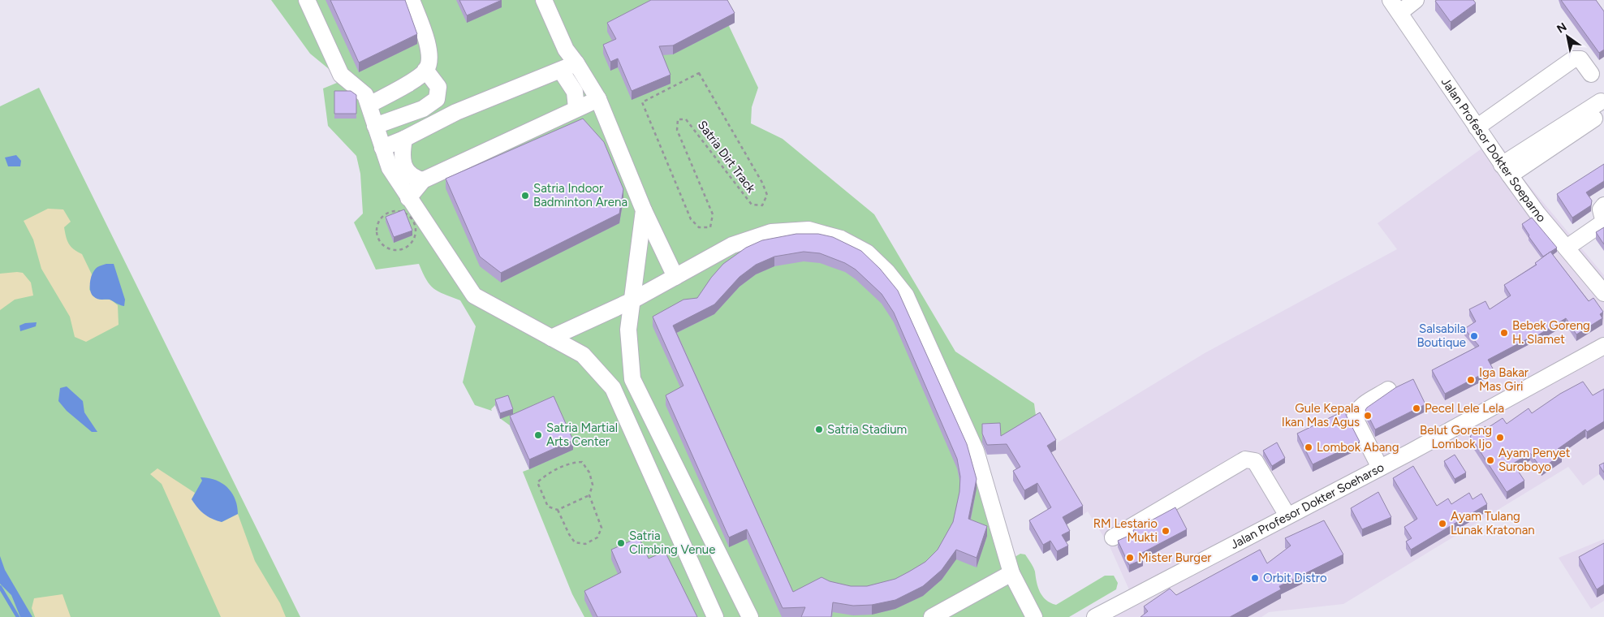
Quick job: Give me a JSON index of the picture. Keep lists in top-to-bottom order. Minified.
{"streets":{"street":["Jalan Profesor Dokter Soeparno","Jalan Profesor Dokter Soeharso"],"path":["Satria Dirt Track"]},"places":["Satria Indoor Badminton Arena","Bebek Goreng H. Slamet","Salsabila Boutique","Iga Bakar Mas Giri","Pecel Lele Lela","Gule Kepala Ikan Mas Agus","Satria Stadium","Satria Martial Arts Center","Belut Goreng Lombok Ijo","Lombok Abang","Ayam Penyet Suroboyo","Ayam Tulang Lunak Kratonan","RM Lestario Mukti","Satria Climbing Venue","Mister Burger","Orbit Distro"],"north":"top left"}
